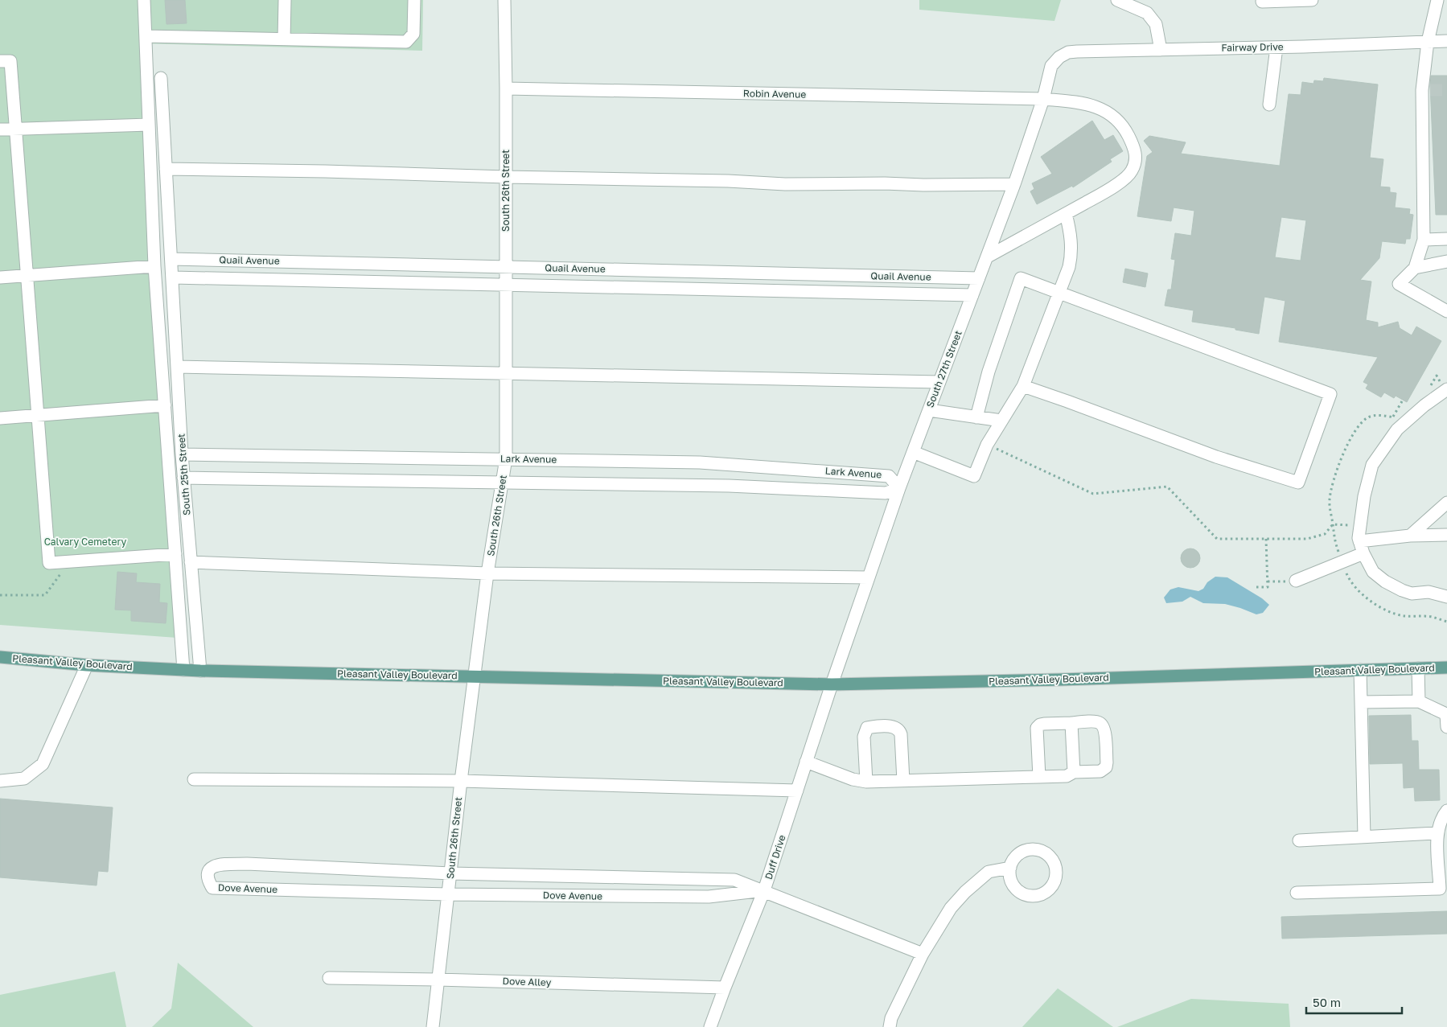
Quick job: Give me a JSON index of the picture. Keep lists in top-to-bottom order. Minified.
{"streets":{"main road":["Pleasant Valley Boulevard"],"street":["Fairway Drive","Robin Avenue","South 26th Street","Quail Avenue","South 27th Street","Lark Avenue","South 25th Street","Duff Drive","Dove Avenue","Dove Alley"]},"crossings":[["Fairway Drive","South 27th Street"],["Robin Avenue","South 26th Street"],["Robin Avenue","South 27th Street"],["South 26th Street","Quail Avenue"],["South 26th Street","Lark Avenue"],["South 26th Street","Pleasant Valley Boulevard"],["South 26th Street","Dove Avenue"],["South 26th Street","Dove Alley"],["Quail Avenue","South 27th Street"],["Quail Avenue","South 25th Street"],["South 27th Street","Lark Avenue"],["South 27th Street","Pleasant Valley Boulevard"],["South 27th Street","Duff Drive"],["Lark Avenue","South 25th Street"],["South 25th Street","Pleasant Valley Boulevard"],["Pleasant Valley Boulevard","Duff Drive"],["Duff Drive","Dove Avenue"],["Duff Drive","Dove Alley"]],"parks":["Calvary Cemetery"],"scale_bar":"50 m"}
